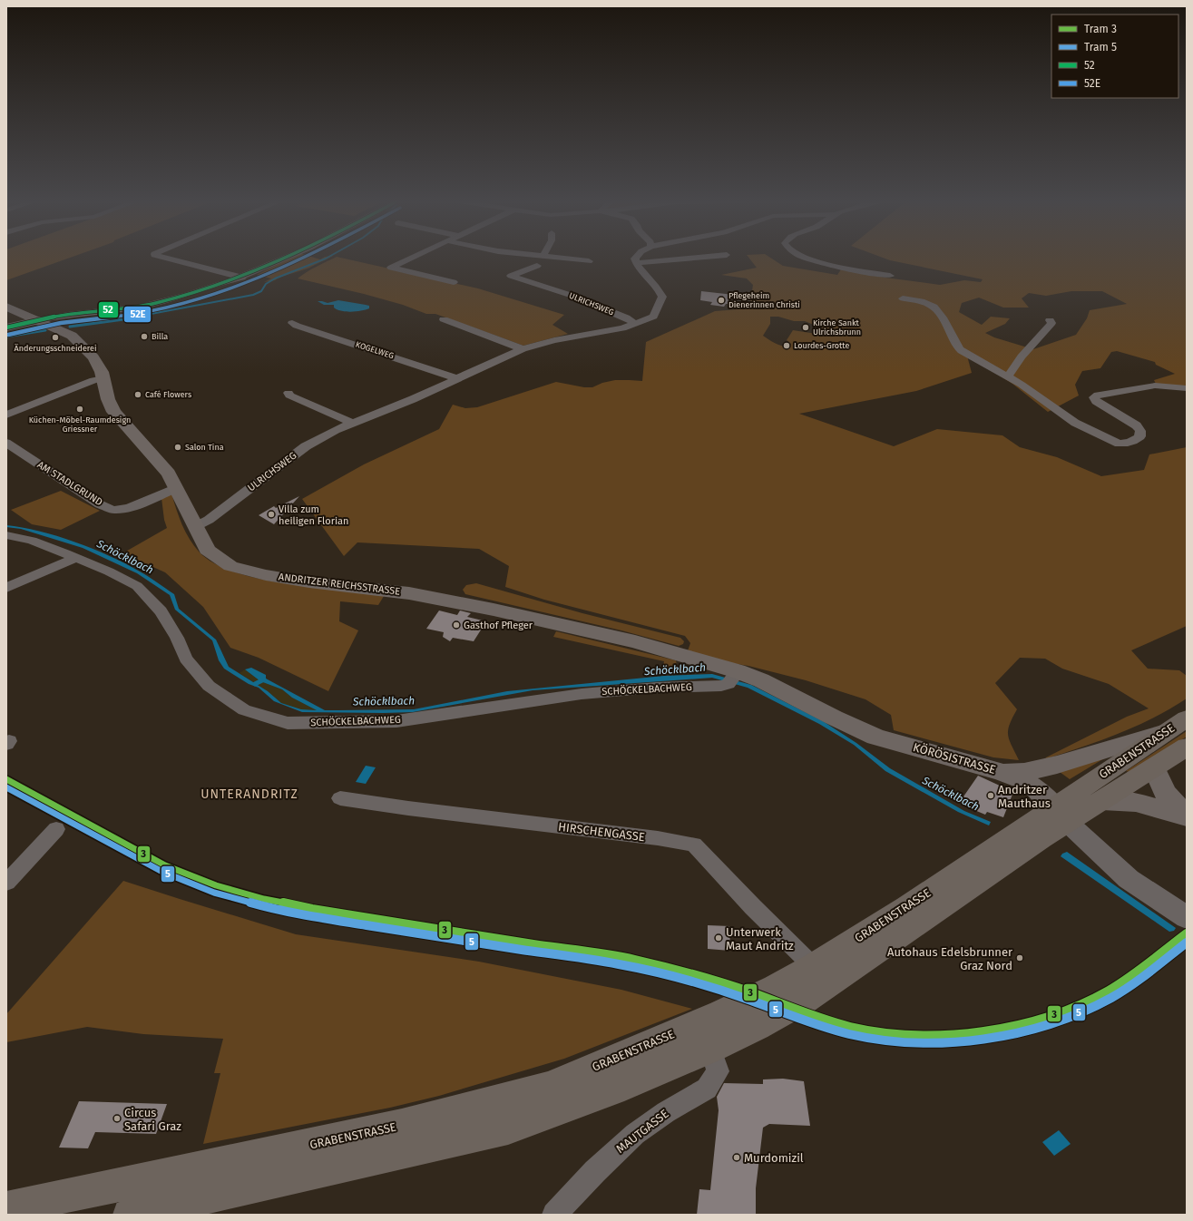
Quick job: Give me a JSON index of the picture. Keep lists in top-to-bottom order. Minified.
{"streets":{"main road":["ANDRITZER REICHSSTRASSE","GRABENSTRASSE","KÖRÖSISTRASSE"],"street":["ULRICHSWEG","KOGELWEG","AM STADLGRUND","SCHÖCKELBACHWEG","HIRSCHENGASSE","MAUTGASSE"]},"crossings":[["ULRICHSWEG","KOGELWEG"],["ULRICHSWEG","ANDRITZER REICHSSTRASSE"],["AM STADLGRUND","ANDRITZER REICHSSTRASSE"],["ANDRITZER REICHSSTRASSE","SCHÖCKELBACHWEG"],["ANDRITZER REICHSSTRASSE","KÖRÖSISTRASSE"],["GRABENSTRASSE","KÖRÖSISTRASSE"],["GRABENSTRASSE","HIRSCHENGASSE"],["GRABENSTRASSE","MAUTGASSE"]],"districts":["UNTERANDRITZ"],"water":["Schöcklbach"],"places":["Pflegeheim Dienerinnen Christi","Kirche Sankt Ulrichsbrunn","Billa","Änderungsschneiderei","Lourdes-Grotte","Café Flowers","Küchen-Möbel-Raumdesign Griessner","Salon Tina","Villa zum heiligen Florian","Gasthof Pfleger","Andritzer Mauthaus","Unterwerk Maut Andritz","Autohaus Edelsbrunner Graz Nord","Circus Safari Graz","Murdomizil"],"lines":["transit line 52","transit line 52E","tram line 3","tram line 5"],"legend":["Tram 3","Tram 5","52","52E"]}
